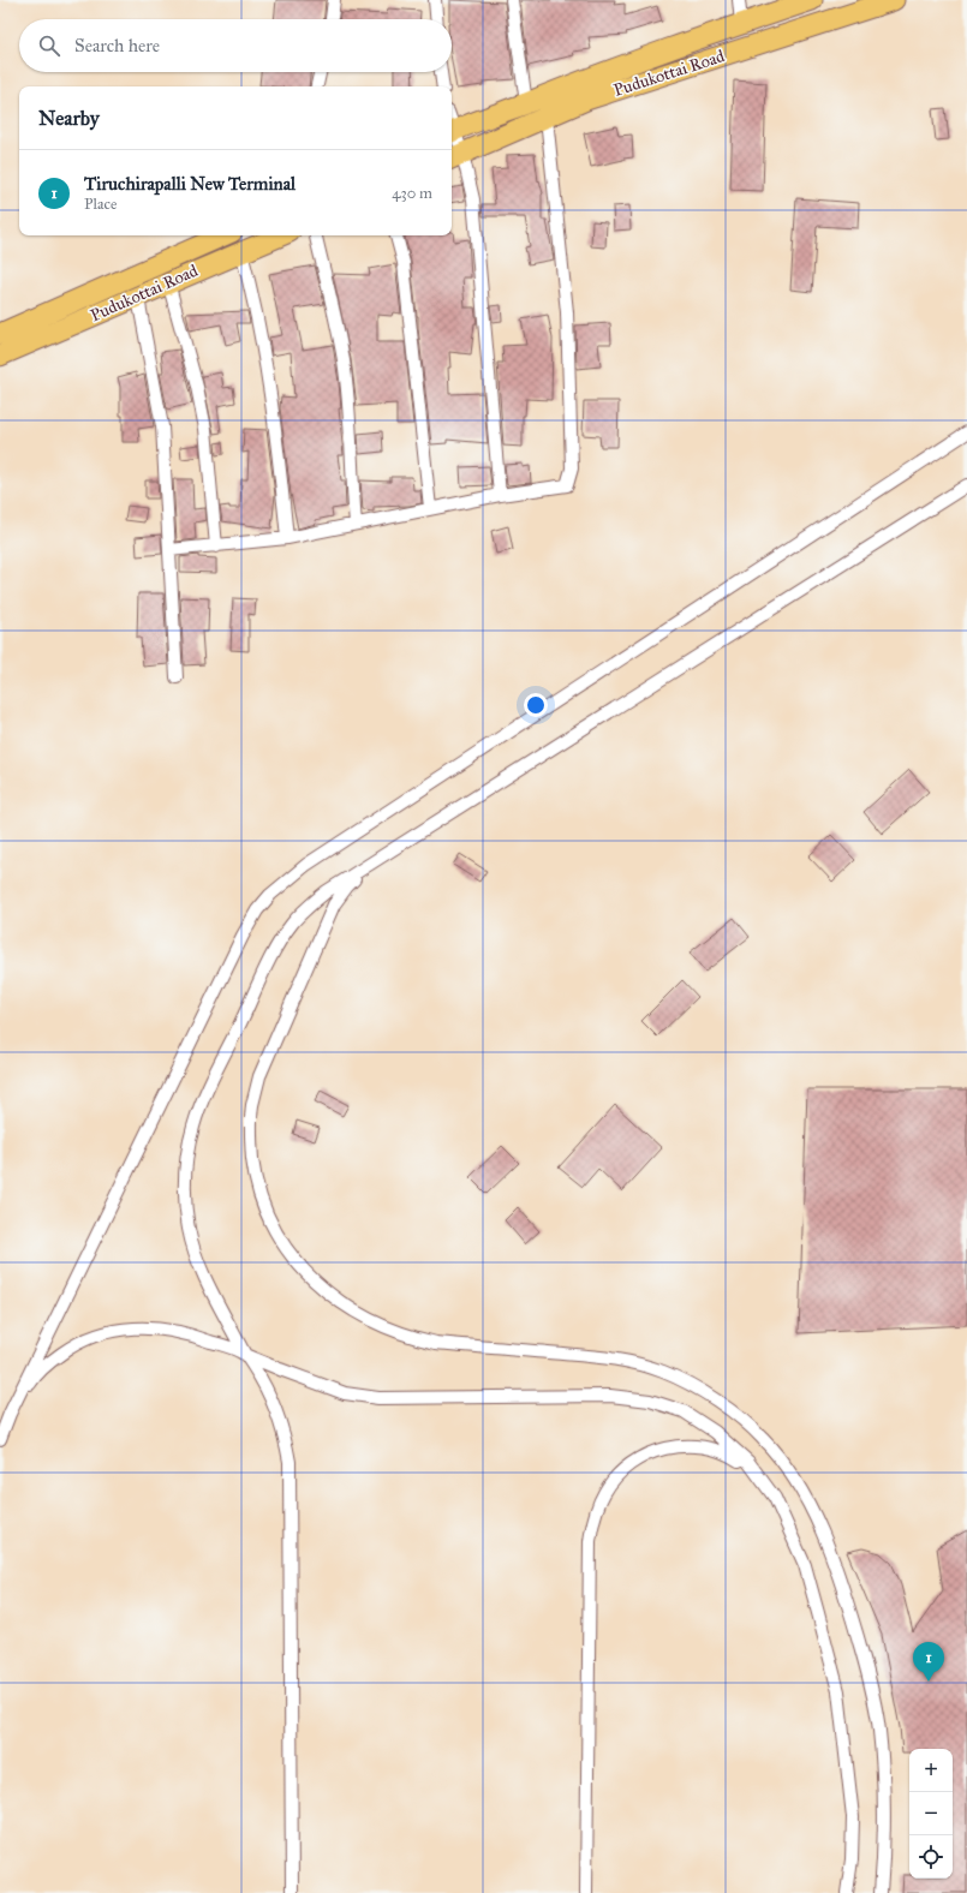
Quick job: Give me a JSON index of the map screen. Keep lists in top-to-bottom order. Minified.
{"streets":{"highway":["Pudukottai Road"]},"page":{"search":"Search here","heading":"Nearby","list":[{"mark":"1","name":"Tiruchirapalli New Terminal","note":"Place","value":"430 m"}],"pins":"1","map_buttons":["+","−"]}}
